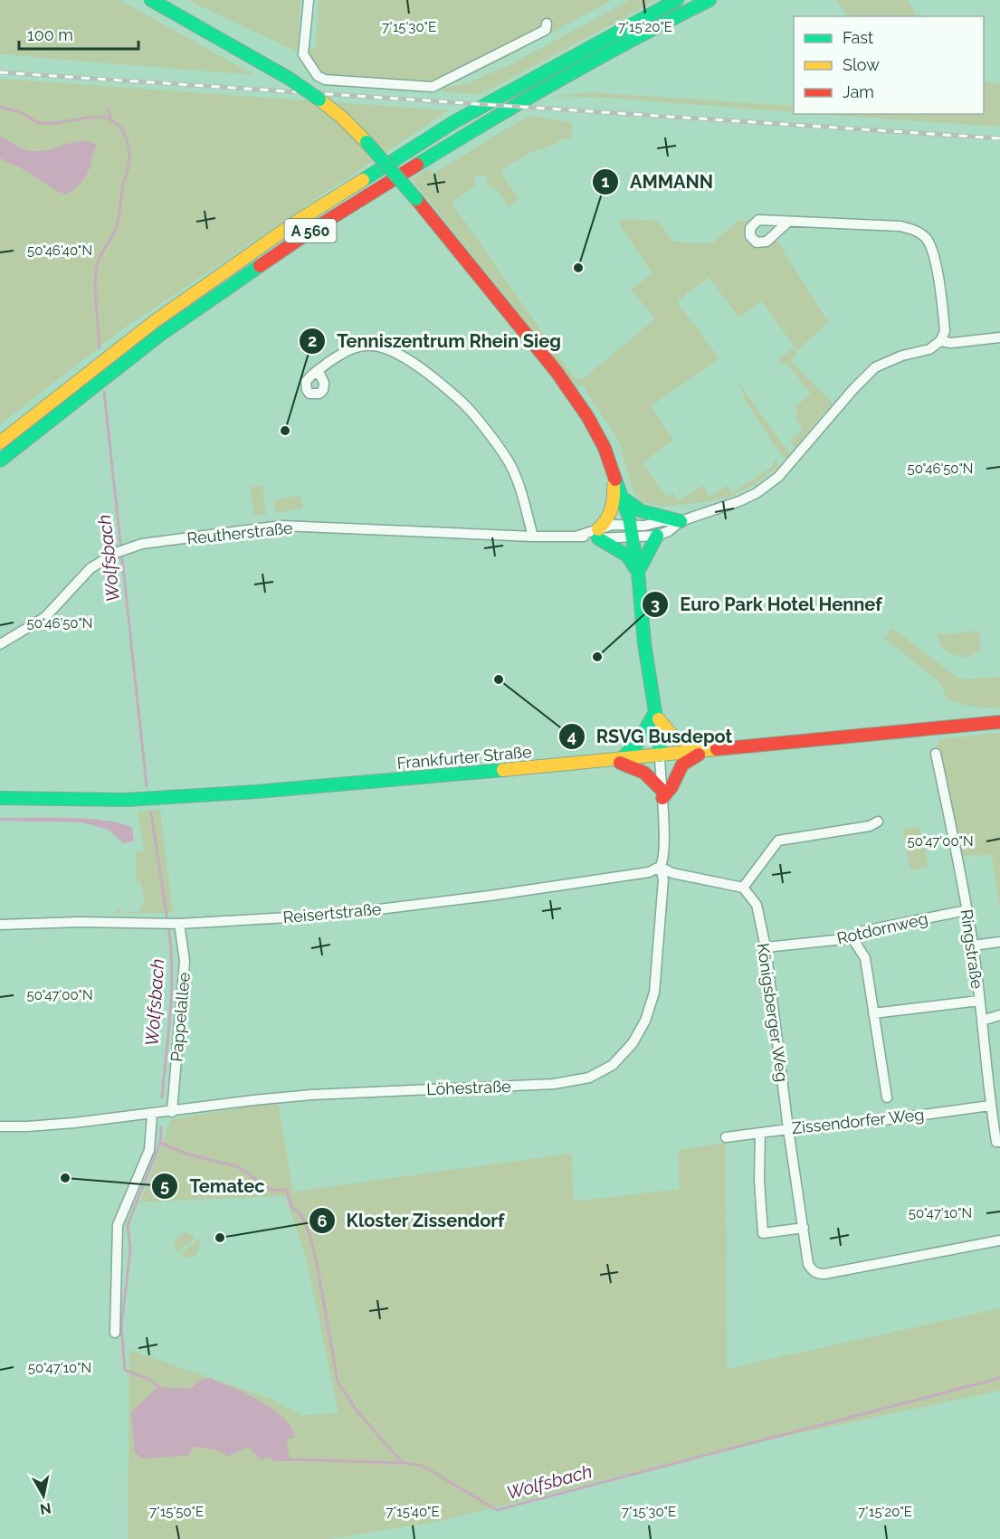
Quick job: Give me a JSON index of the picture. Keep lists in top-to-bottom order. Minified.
{"streets":{"main road":["A 560","Frankfurter Straße"],"street":["Reutherstraße","Reisertstraße","Rotdornweg","Ringstraße","Königsberger Weg","Pappelallee","Löhestraße","Zissendorfer Weg"]},"crossings":[["Frankfurter Straße","Löhestraße"],["Reisertstraße","Pappelallee"],["Reisertstraße","Löhestraße"],["Rotdornweg","Ringstraße"],["Rotdornweg","Königsberger Weg"],["Ringstraße","Zissendorfer Weg"],["Königsberger Weg","Zissendorfer Weg"],["Pappelallee","Löhestraße"]],"water":["Wolfsbach"],"places":["AMMANN","Tenniszentrum Rhein Sieg","Euro Park Hotel Hennef","RSVG Busdepot","Tematec","Kloster Zissendorf"],"legend":["Fast","Slow","Jam"],"scale_bar":"100 m","north":"bottom","coordinates":["7°15'30\"E","7°15'20\"E","50°46'40\"N","50°46'50\"N","50°47'00\"N","50°47'10\"N","7°15'50\"E","7°15'40\"E"]}
